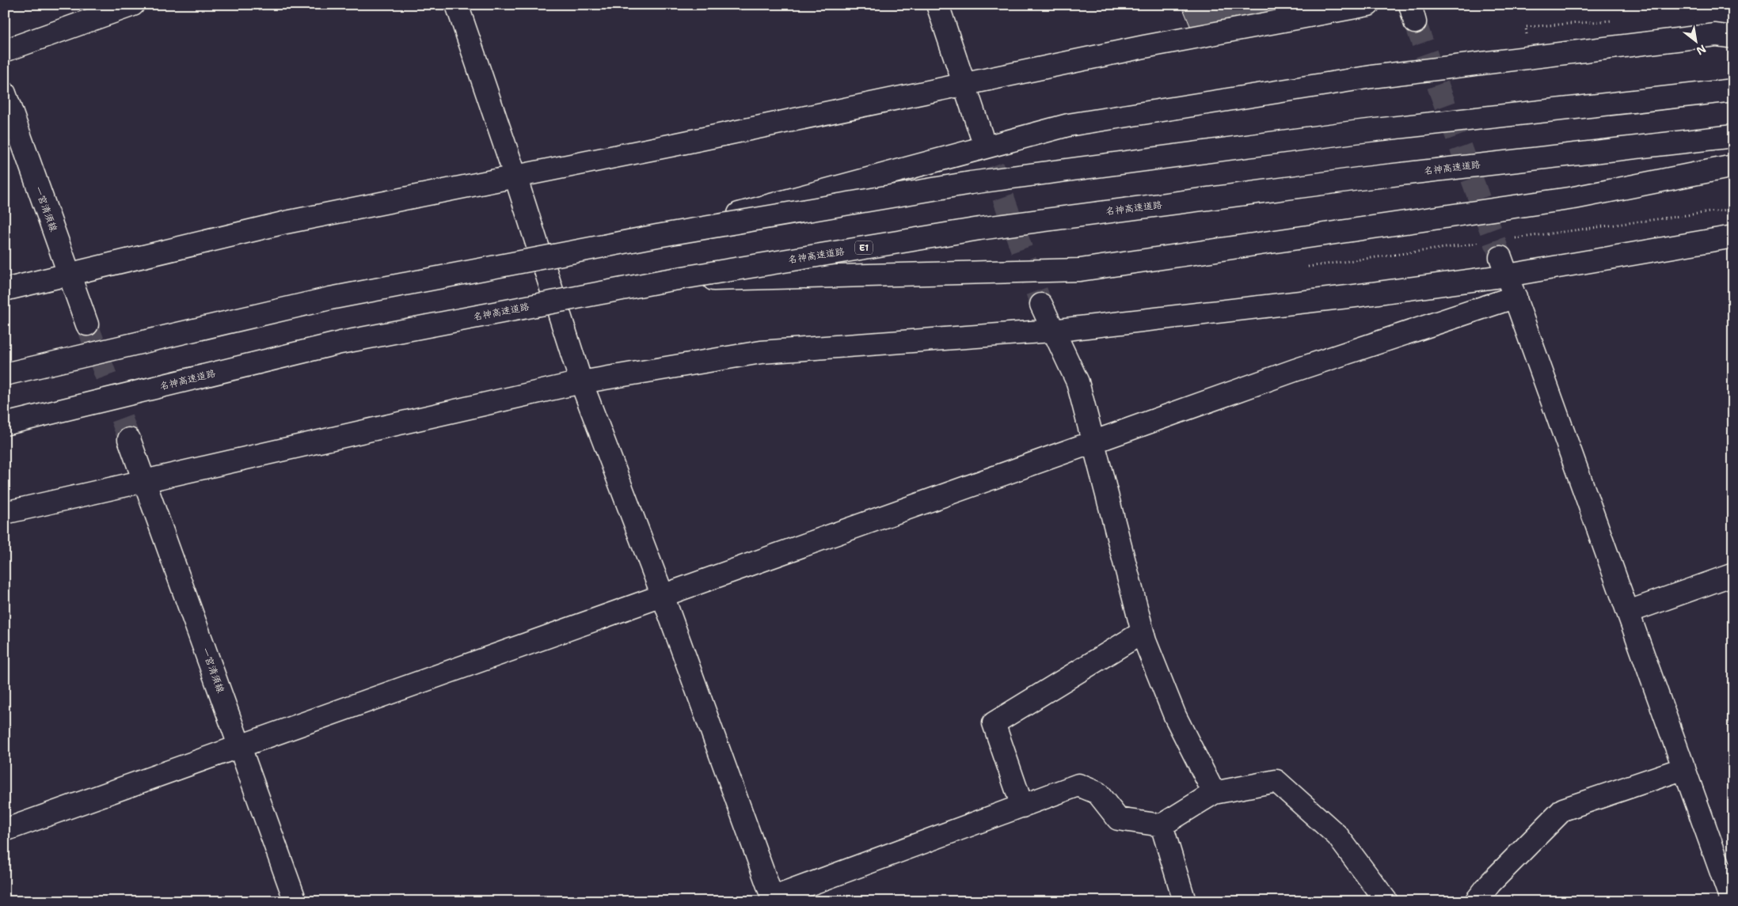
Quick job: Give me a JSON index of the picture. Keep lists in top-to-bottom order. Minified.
{"streets":{"main road":["名神高速道路","一宮清須線","E1"]},"north":"bottom right"}
